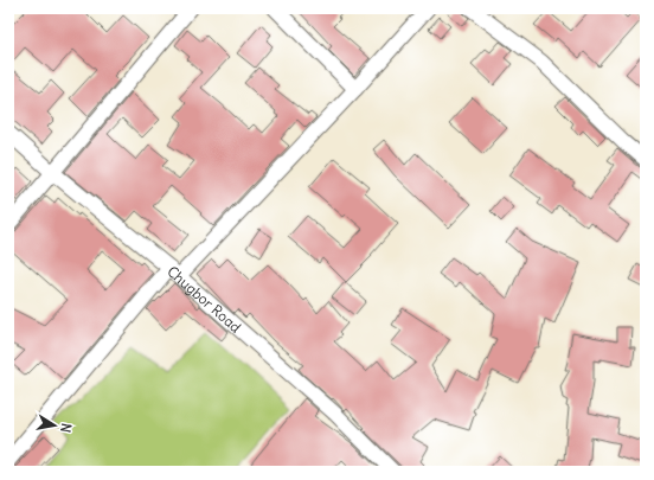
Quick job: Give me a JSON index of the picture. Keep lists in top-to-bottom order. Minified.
{"streets":{"street":["Chugbor Road"]},"north":"right"}
